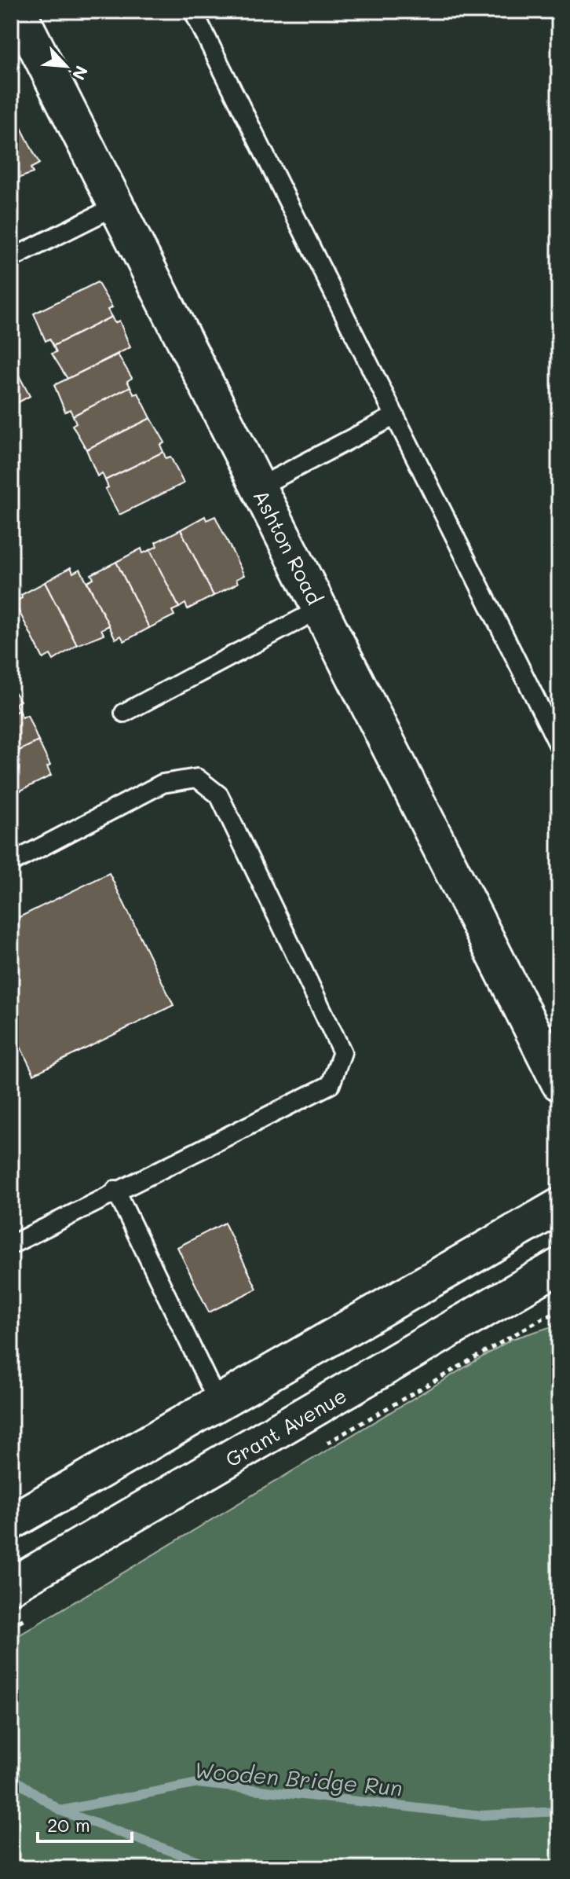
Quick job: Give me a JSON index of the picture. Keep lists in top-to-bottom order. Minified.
{"streets":{"main road":["Ashton Road","Grant Avenue"]},"water":["Wooden Bridge Run"],"scale_bar":"20 m","north":"bottom right"}
